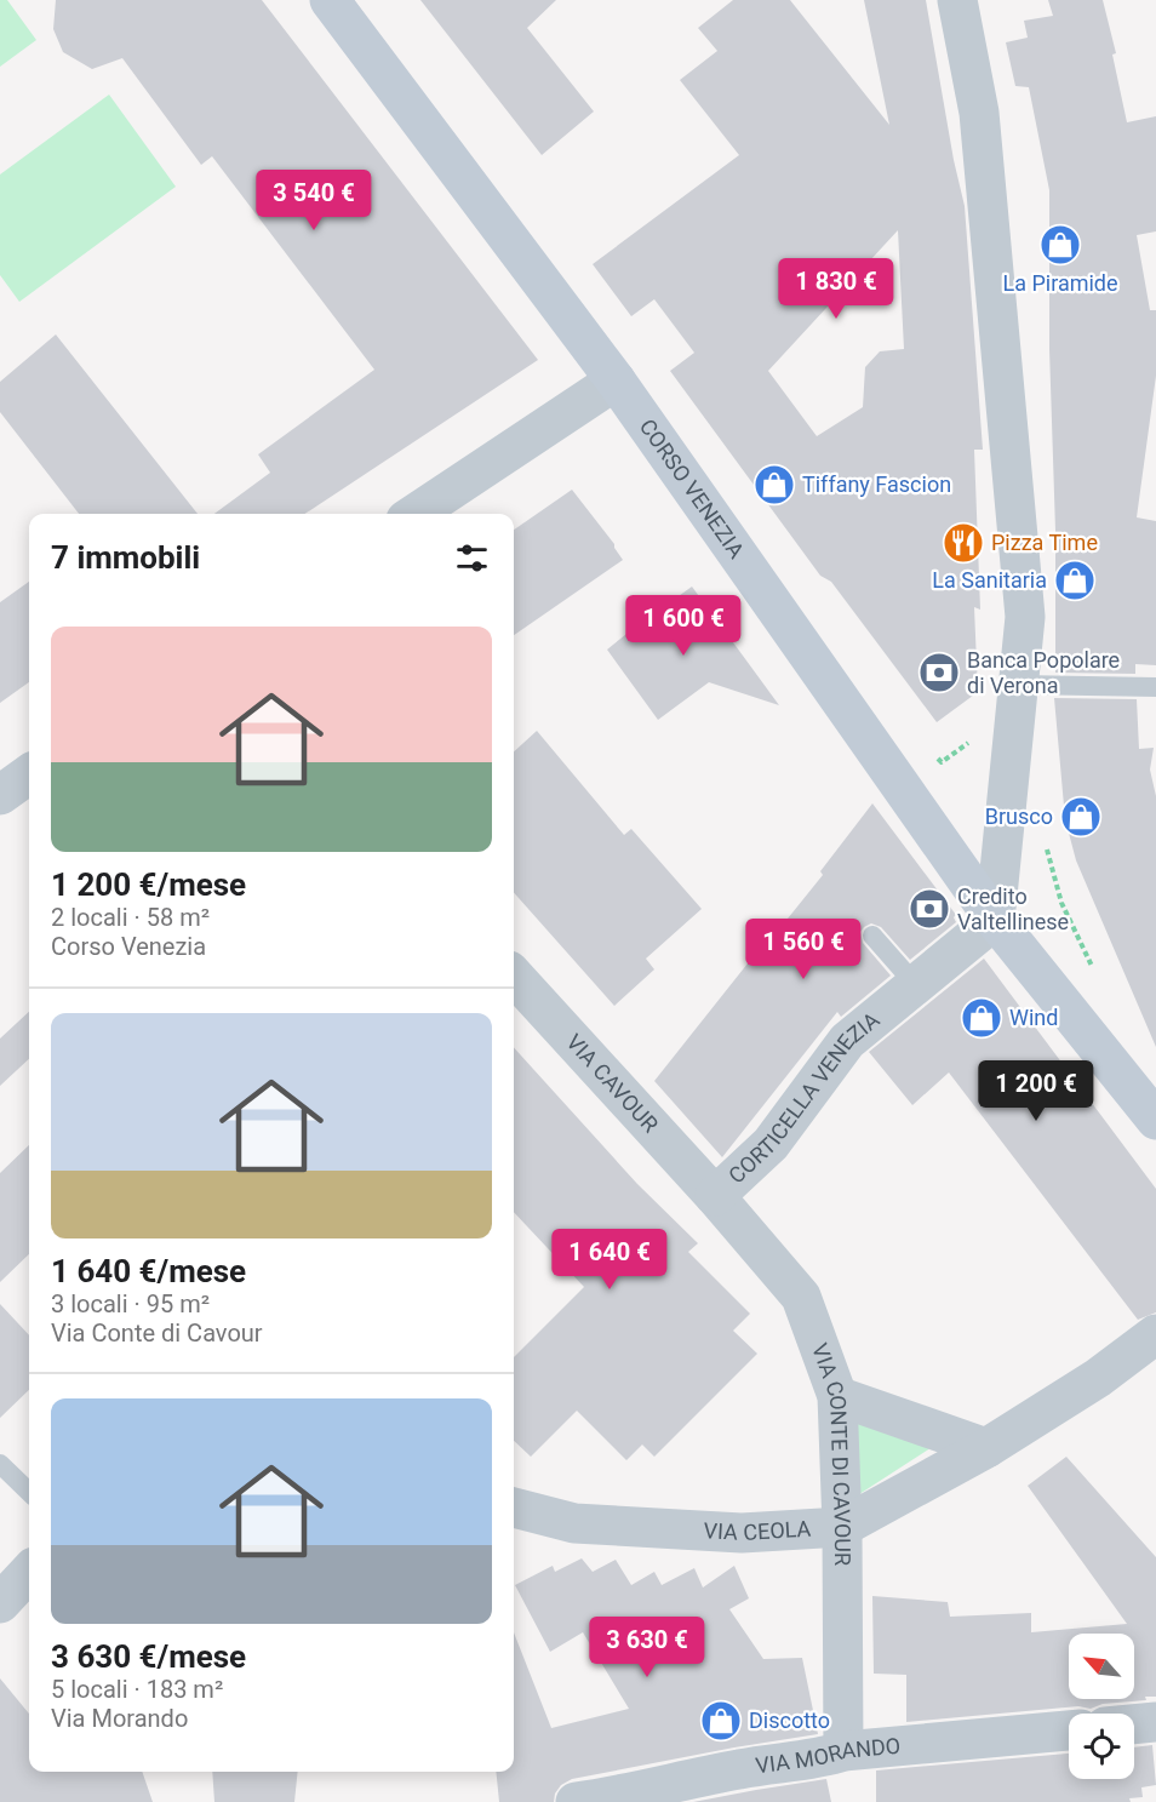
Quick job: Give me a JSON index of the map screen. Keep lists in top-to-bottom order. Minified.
{"streets":{"street":["CORSO VENEZIA","VIA CAVOUR","CORTICELLA VENEZIA","VIA CONTE DI CAVOUR","VIA CEOLA","VIA MORANDO"]},"crossings":[["CORSO VENEZIA","CORTICELLA VENEZIA"],["VIA CAVOUR","CORTICELLA VENEZIA"],["VIA CAVOUR","VIA CONTE DI CAVOUR"],["CORTICELLA VENEZIA","VIA CONTE DI CAVOUR"],["VIA CONTE DI CAVOUR","VIA CEOLA"],["VIA CONTE DI CAVOUR","VIA MORANDO"]],"places":{"shop":["La Piramide","Tiffany Fascion","La Sanitaria","Brusco","Wind","Discotto"],"restaurant":["Pizza Time"],"bank":["Banca Popolare di Verona","Credito Valtellinese"]},"north":"top left","page":{"price":["3 540 €","1 830 €","1 600 €","1 560 €","1 200 €","1 640 €","3 630 €"],"heading":"7 immobili","list":[{"name":"1 200 €/mese","note":"2 locali · 58 m² · Corso Venezia"},{"name":"1 640 €/mese","note":"3 locali · 95 m² · Via Conte di Cavour"},{"name":"3 630 €/mese","note":"5 locali · 183 m² · Via Morando"}]}}
